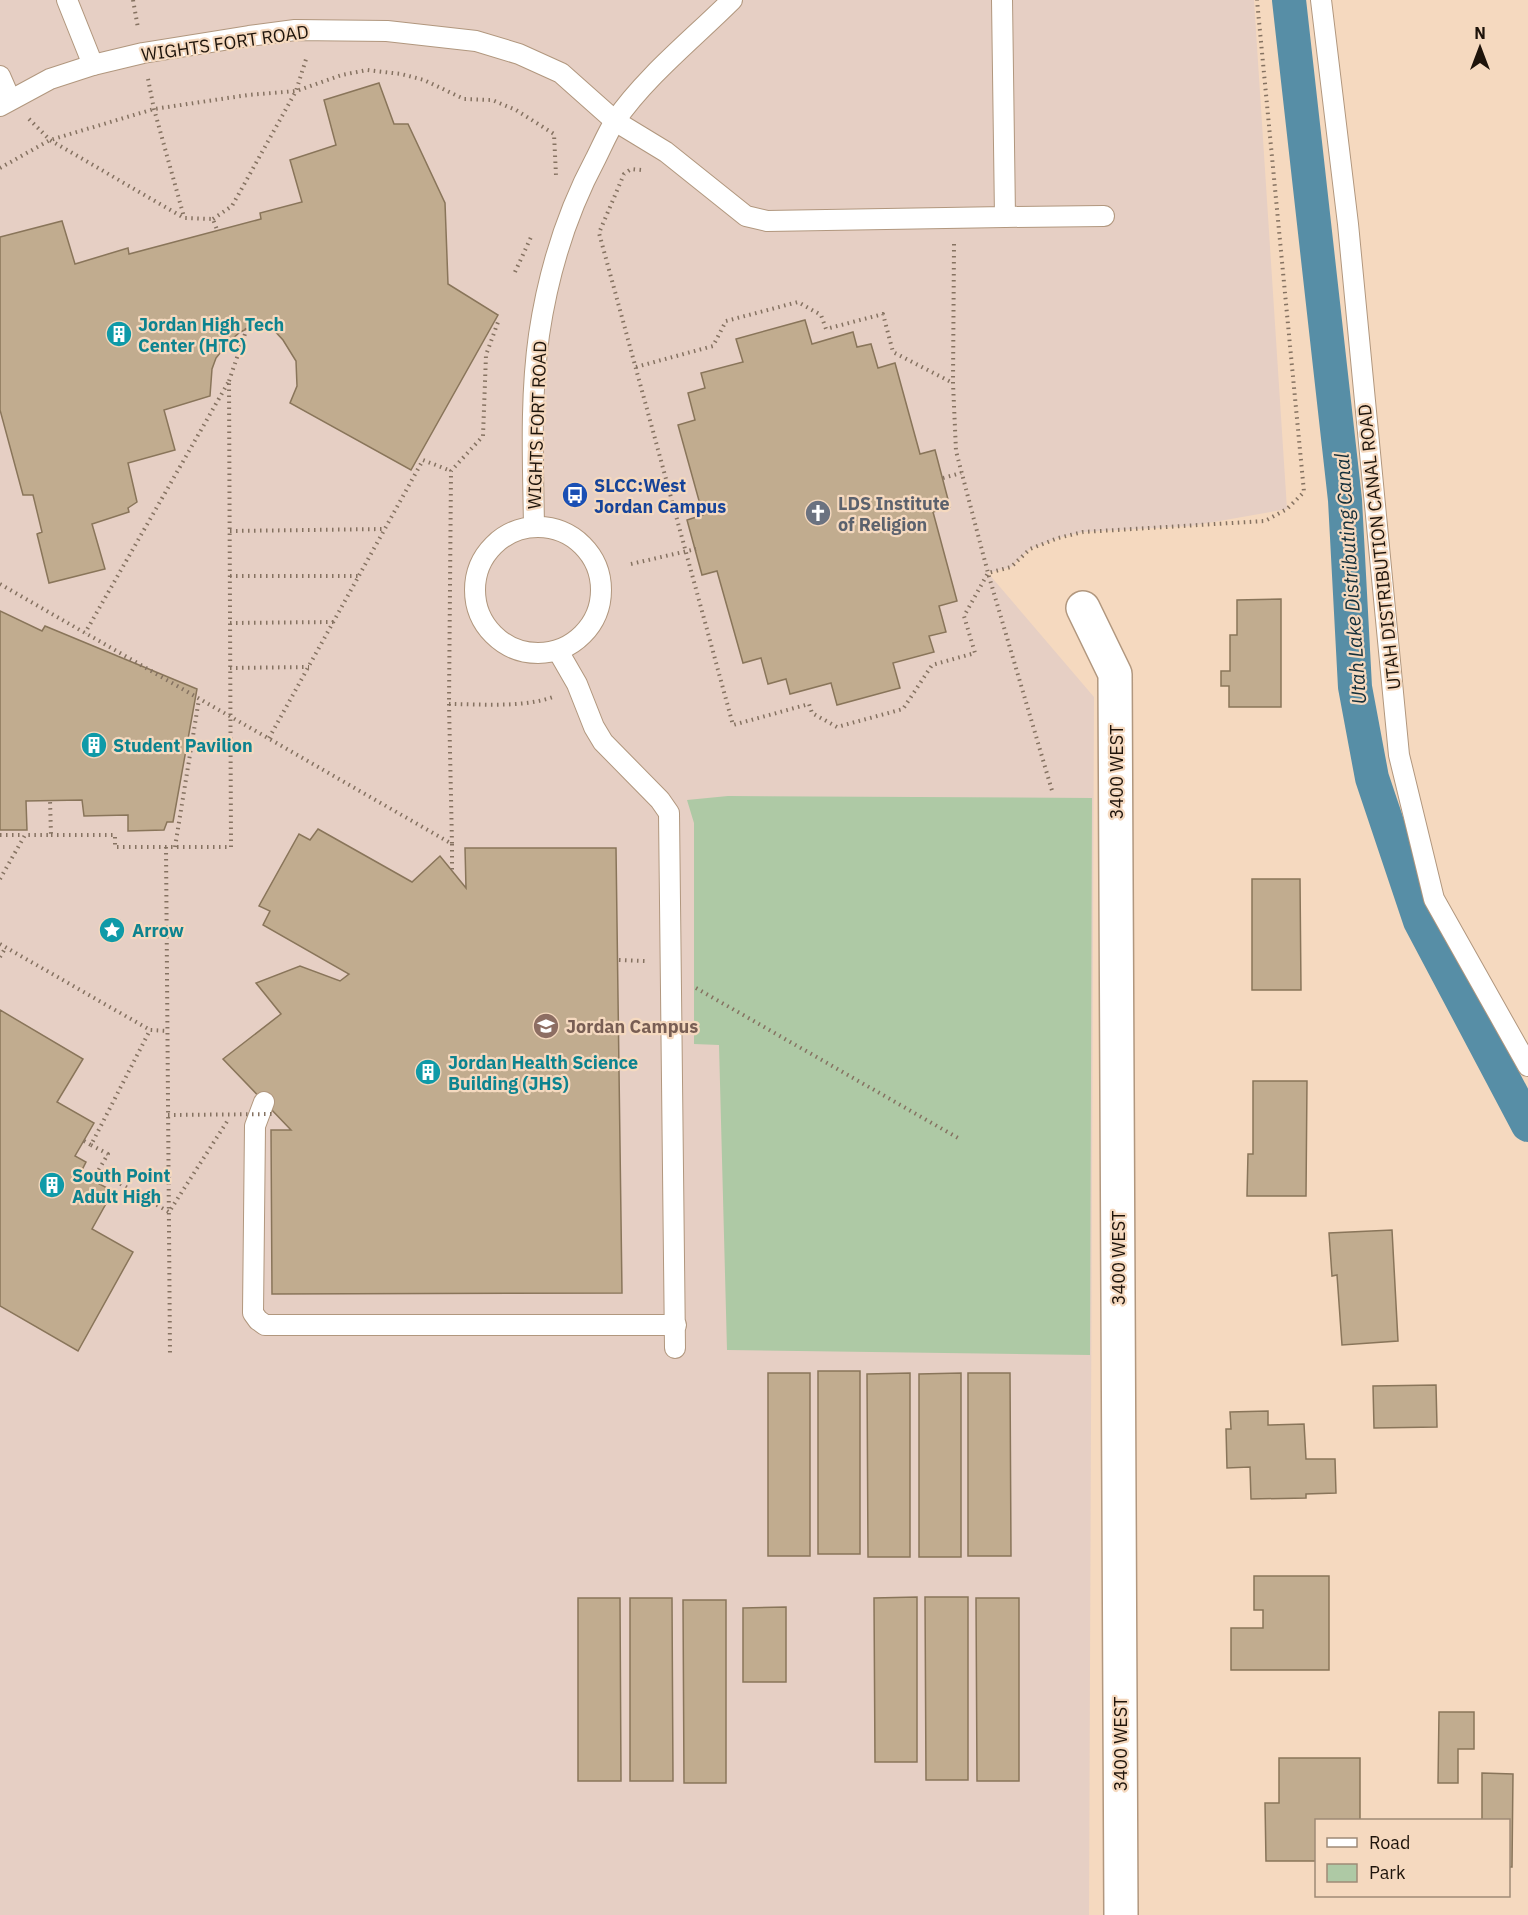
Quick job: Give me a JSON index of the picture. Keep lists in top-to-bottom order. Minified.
{"streets":{"street":["3400 WEST"],"lane":["WIGHTS FORT ROAD","UTAH DISTRIBUTION CANAL ROAD"]},"water":["Utah Lake Distributing Canal"],"places":{"building":["Jordan High Tech Center (HTC)","Student Pavilion","Jordan Health Science Building (JHS)","South Point Adult High"],"bus stop":["SLCC:West Jordan Campus"],"church":["LDS Institute of Religion"],"place":["Arrow"],"school or university":["Jordan Campus"]},"legend":["Road","Park"],"north":"top"}
